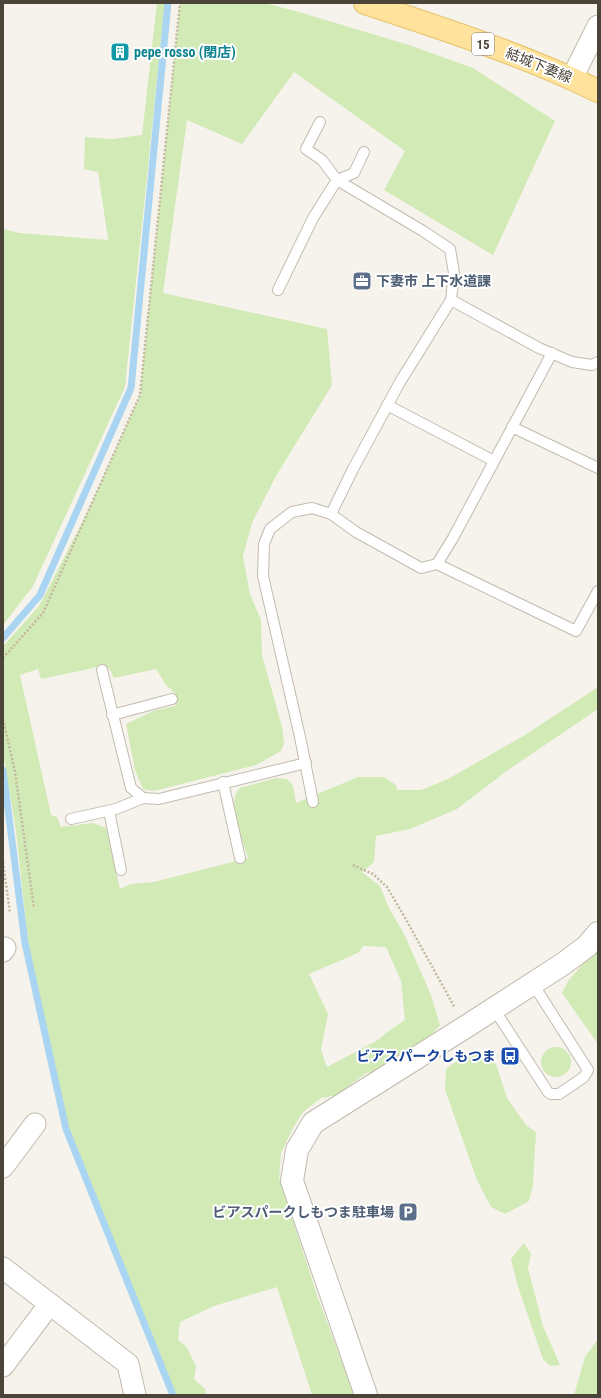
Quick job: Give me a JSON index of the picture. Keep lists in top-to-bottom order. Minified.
{"streets":{"main road":["15","結城下妻線"]},"places":{"building":["pepe rosso (閉店)"],"office":["下妻市 上下水道課"],"bus stop":["ビアスパークしもつま"],"parking":["ビアスパークしもつま駐車場"]}}
